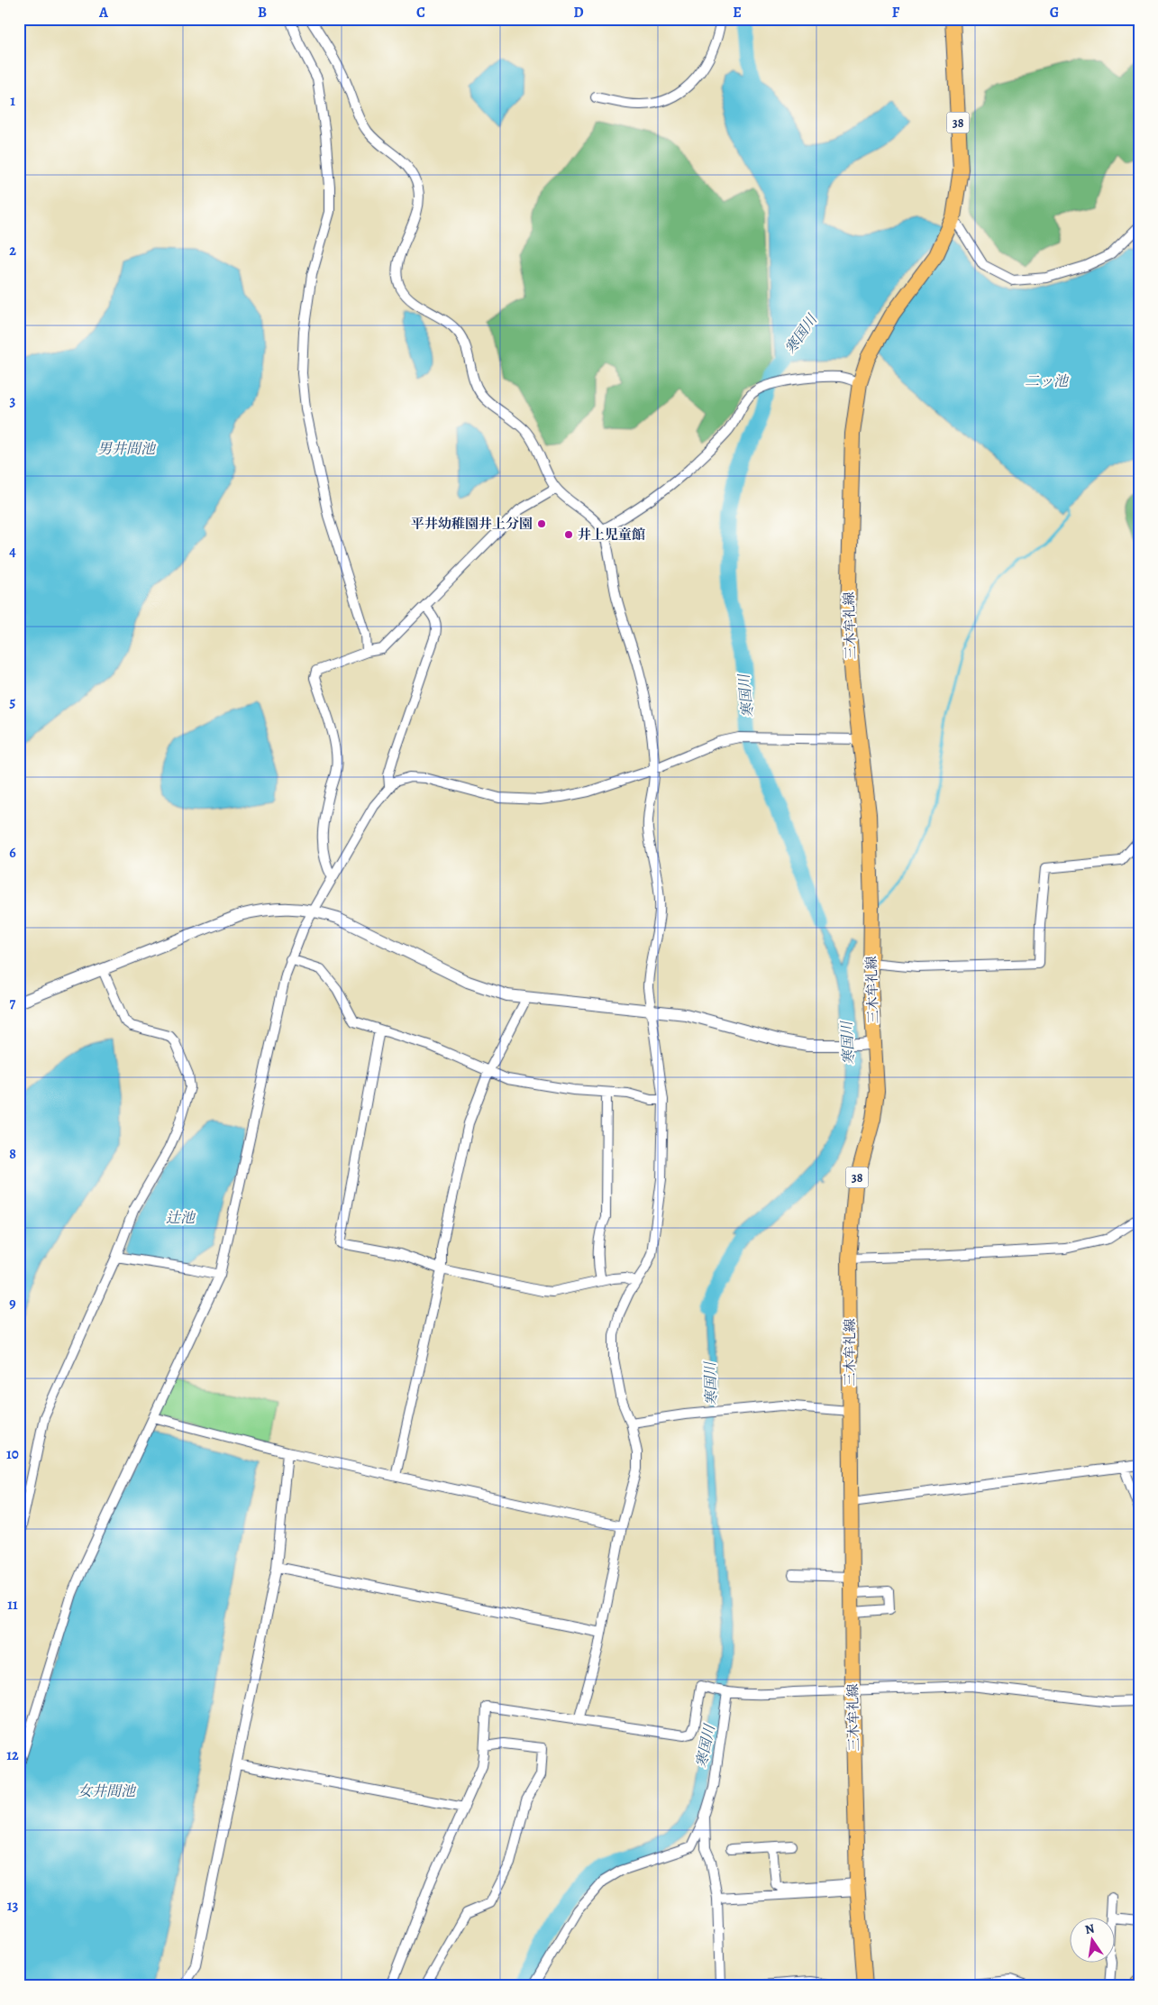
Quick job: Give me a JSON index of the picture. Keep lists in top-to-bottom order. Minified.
{"streets":{"main road":["38","三木牟礼線"]},"water":["寒国川","二ッ池","男井間池","辻池","女井間池"],"places":["平井幼稚園井上分園","井上児童館"],"north":"top","grid":{"columns":["A","B","C","D","E","F","G"],"rows":["1","2","3","4","5","6","7","8","9","10","11","12","13"]}}
